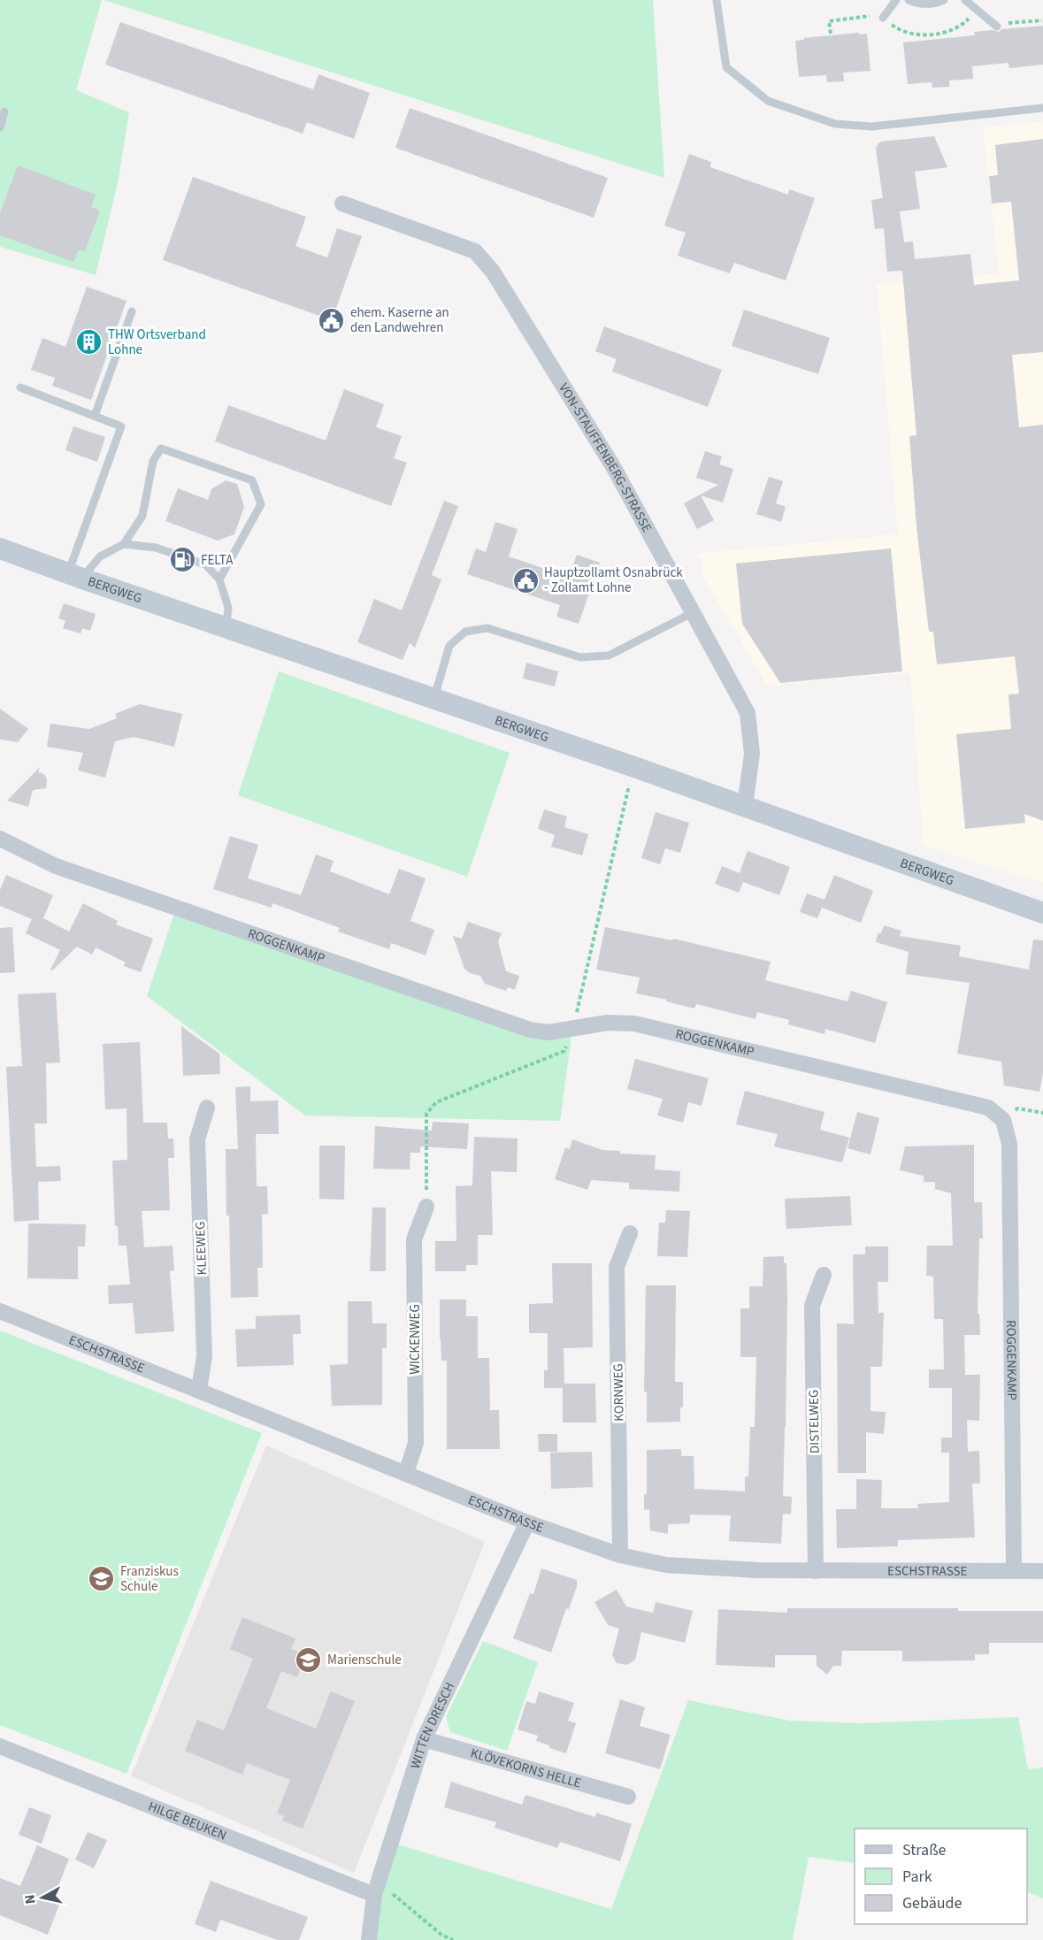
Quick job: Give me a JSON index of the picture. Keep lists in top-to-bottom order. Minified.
{"streets":{"main road":["BERGWEG"],"street":["VON-STAUFFENBERG-STRASSE","ROGGENKAMP","KLEEWEG","WICKENWEG","ESCHSTRASSE","KORNWEG","DISTELWEG","WITTEN DRESCH","KLÖVEKORNS HELLE","HILGE BEUKEN"]},"crossings":[["VON-STAUFFENBERG-STRASSE","BERGWEG"],["ROGGENKAMP","ESCHSTRASSE"],["KLEEWEG","ESCHSTRASSE"],["WICKENWEG","ESCHSTRASSE"],["ESCHSTRASSE","KORNWEG"],["ESCHSTRASSE","DISTELWEG"],["ESCHSTRASSE","WITTEN DRESCH"],["WITTEN DRESCH","KLÖVEKORNS HELLE"],["WITTEN DRESCH","HILGE BEUKEN"]],"places":{"public building":["ehem. Kaserne an den Landwehren","Hauptzollamt Osnabrück - Zollamt Lohne"],"building":["THW Ortsverband Lohne"],"fuel station":["FELTA"],"school or university":["Franziskus Schule","Marienschule"]},"legend":["Straße","Park","Gebäude"],"north":"left"}
